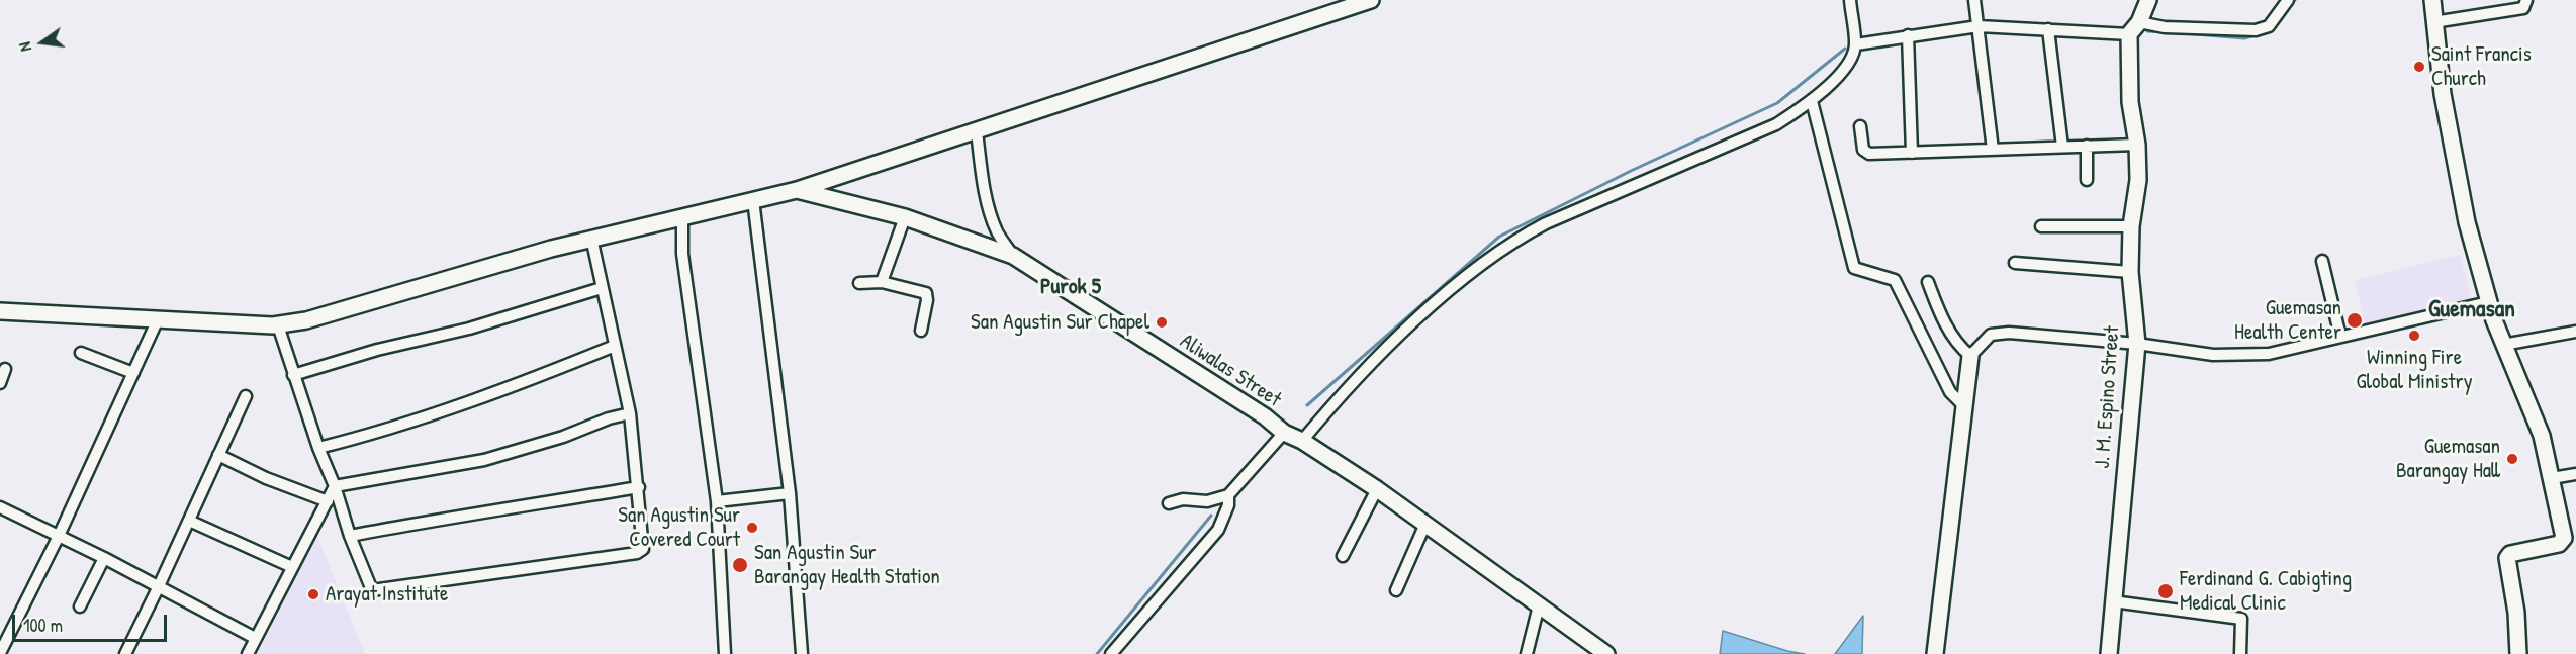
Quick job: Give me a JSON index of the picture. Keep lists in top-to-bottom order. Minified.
{"streets":{"street":["Aliwalas Street","J. M. Espino Street"]},"districts":["Purok 5","Guemasan"],"places":["Saint Francis Church","Guemasan Health Center","San Agustin Sur Chapel","Winning Fire Global Ministry","Guemasan Barangay Hall","San Agustin Sur Covered Court","San Agustin Sur Barangay Health Station","Ferdinand G. Cabigting Medical Clinic","Arayat Institute"],"scale_bar":"100 m","north":"left"}
